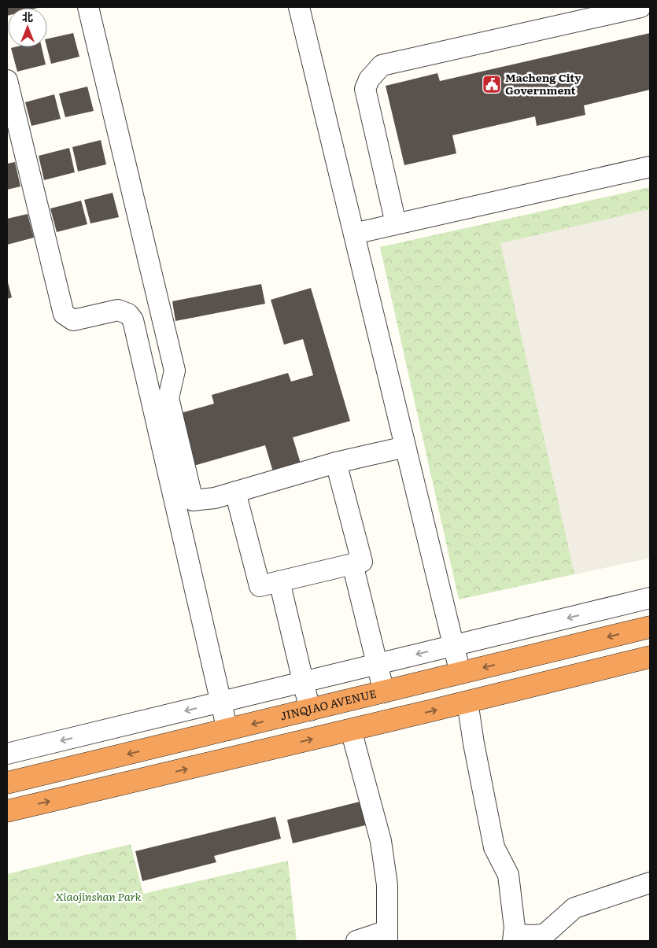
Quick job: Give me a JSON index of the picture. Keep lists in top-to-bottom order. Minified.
{"streets":{"highway":["JINQIAO AVENUE"]},"parks":["Xiaojinshan Park"],"places":{"public building":["Macheng City Government"]},"north":"top"}
